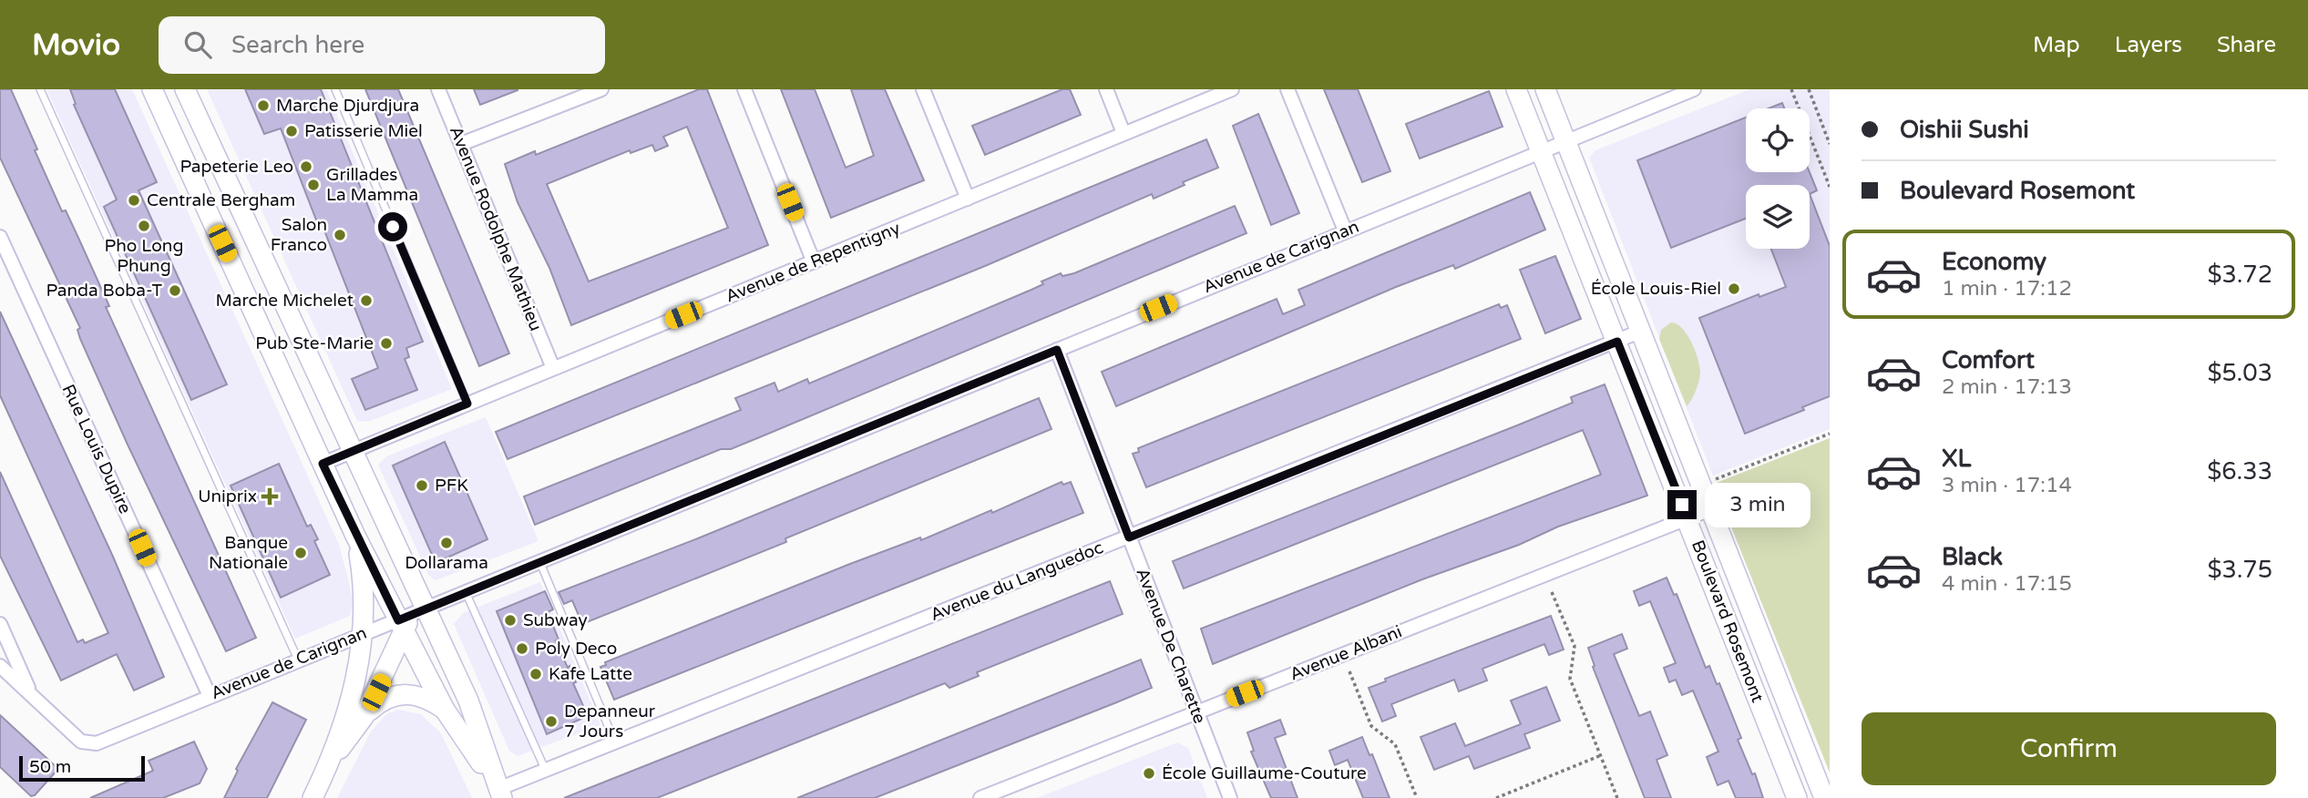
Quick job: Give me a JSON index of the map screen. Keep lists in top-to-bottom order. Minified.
{"streets":{"street":["Avenue Rodolphe Mathieu","Avenue de Carignan","Avenue de Repentigny","Rue Louis Dupire","Avenue du Languedoc","Boulevard Rosemont","Avenue De Charette","Avenue Albani"]},"crossings":[["Avenue Rodolphe Mathieu","Avenue de Repentigny"],["Avenue de Carignan","Rue Louis Dupire"],["Avenue de Carignan","Boulevard Rosemont"],["Avenue de Carignan","Avenue De Charette"],["Avenue du Languedoc","Boulevard Rosemont"],["Avenue du Languedoc","Avenue De Charette"],["Boulevard Rosemont","Avenue Albani"],["Avenue De Charette","Avenue Albani"]],"places":{"other":["Marche Djurdjura","Patisserie Miel","Papeterie Leo","Grillades La Mamma","Centrale Bergham","Pho Long Phung","Salon Franco","École Louis-Riel","Panda Boba-T","Marche Michelet","Pub Ste-Marie","PFK","Dollarama","Banque Nationale","Subway","Poly Deco","Kafe Latte","Depanneur 7 Jours","École Guillaume-Couture"],"health":["Uniprix"]},"scale_bar":"50 m","page":{"header":"Movio","search":"Search here","nav":["Map","Layers","Share"],"banner":["Oishii Sushi","Boulevard Rosemont"],"list":[{"name":"Economy","note":"1 min · 17:12","value":"$3.72"},{"name":"Comfort","note":"2 min · 17:13","value":"$5.03"},{"name":"XL","note":"3 min · 17:14","value":"$6.33"},{"name":"Black","note":"4 min · 17:15","value":"$3.75"}],"bubble":"3 min","buttons":"Confirm","scale":"50 m"}}
